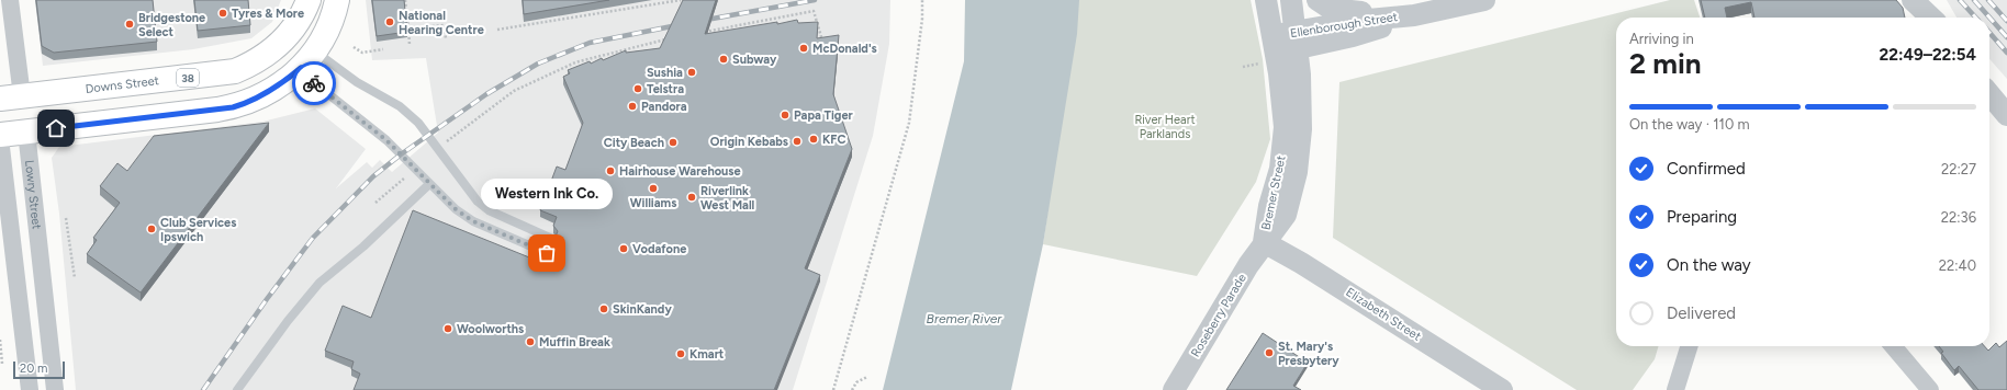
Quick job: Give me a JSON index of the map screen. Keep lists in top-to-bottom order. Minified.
{"streets":{"main road":["38","Downs Street","Lowry Street"],"street":["Ellenborough Street","Bremer Street","Elizabeth Street","Roseberry Parade"]},"crossings":[["Ellenborough Street","Bremer Street"],["38","Downs Street"],["Downs Street","Lowry Street"],["Bremer Street","Elizabeth Street"],["Bremer Street","Roseberry Parade"],["Elizabeth Street","Roseberry Parade"]],"water":["Bremer River"],"parks":["River Heart Parklands"],"places":["Tyres & More","National Hearing Centre","Bridgestone Select","McDonald's","Subway","Sushia","Telstra","Pandora","Papa Tiger","KFC","Origin Kebabs","City Beach","Hairhouse Warehouse","Williams","Riverlink West Mall","Club Services Ipswich","Vodafone","Western Ink Co.","SkinKandy","Woolworths","Muffin Break","St. Mary's Presbytery","Kmart"],"scale_bar":"20 m","page":{"heading":["2 min","Arriving in","22:49–22:54"],"bar":"On the way · 110 m","list":[["Confirmed","22:27"],["Preparing","22:36"],["On the way","22:40"],"Delivered"],"bubble":"Western Ink Co.","scale":"20 m"}}
